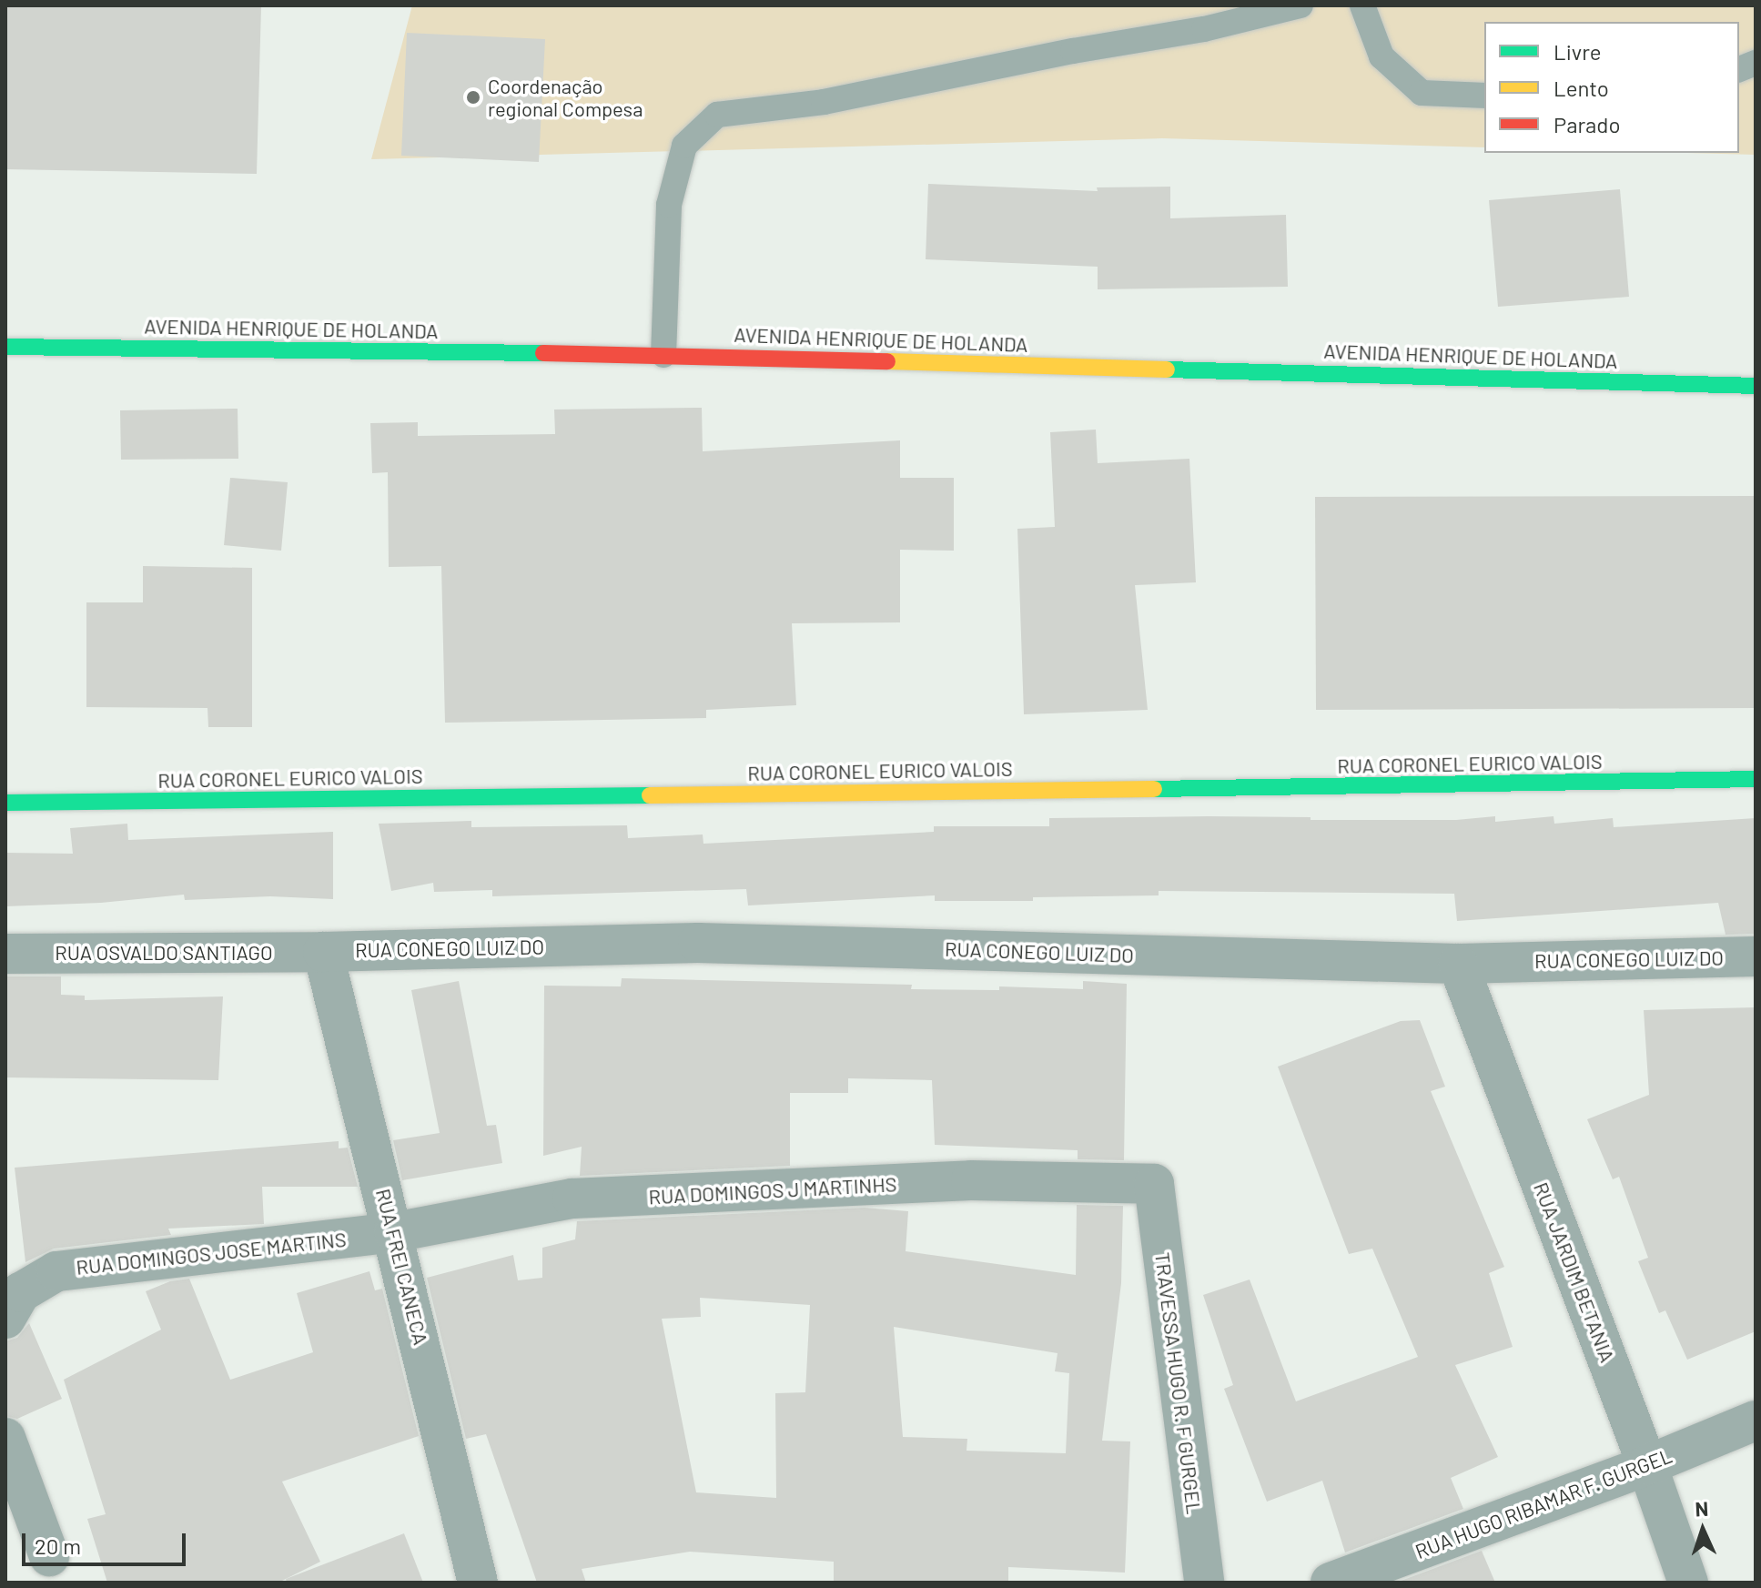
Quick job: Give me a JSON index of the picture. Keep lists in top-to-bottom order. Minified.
{"streets":{"main road":["AVENIDA HENRIQUE DE HOLANDA","RUA CORONEL EURICO VALOIS"],"street":["RUA CONEGO LUIZ DO","RUA OSVALDO SANTIAGO","RUA DOMINGOS J MARTINHS","RUA DOMINGOS JOSE MARTINS","RUA FREI CANECA","RUA JARDIM BETANIA","TRAVESSA HUGO R. F GURGEL","RUA HUGO RIBAMAR F. GURGEL"]},"crossings":[["RUA CONEGO LUIZ DO","RUA OSVALDO SANTIAGO"],["RUA CONEGO LUIZ DO","RUA FREI CANECA"],["RUA CONEGO LUIZ DO","RUA JARDIM BETANIA"],["RUA OSVALDO SANTIAGO","RUA FREI CANECA"],["RUA DOMINGOS J MARTINHS","RUA DOMINGOS JOSE MARTINS"],["RUA DOMINGOS J MARTINHS","RUA FREI CANECA"],["RUA DOMINGOS J MARTINHS","TRAVESSA HUGO R. F GURGEL"],["RUA DOMINGOS JOSE MARTINS","RUA FREI CANECA"],["RUA JARDIM BETANIA","RUA HUGO RIBAMAR F. GURGEL"]],"places":["Coordenação regional Compesa"],"legend":["Livre","Lento","Parado"],"scale_bar":"20 m","north":"top"}
